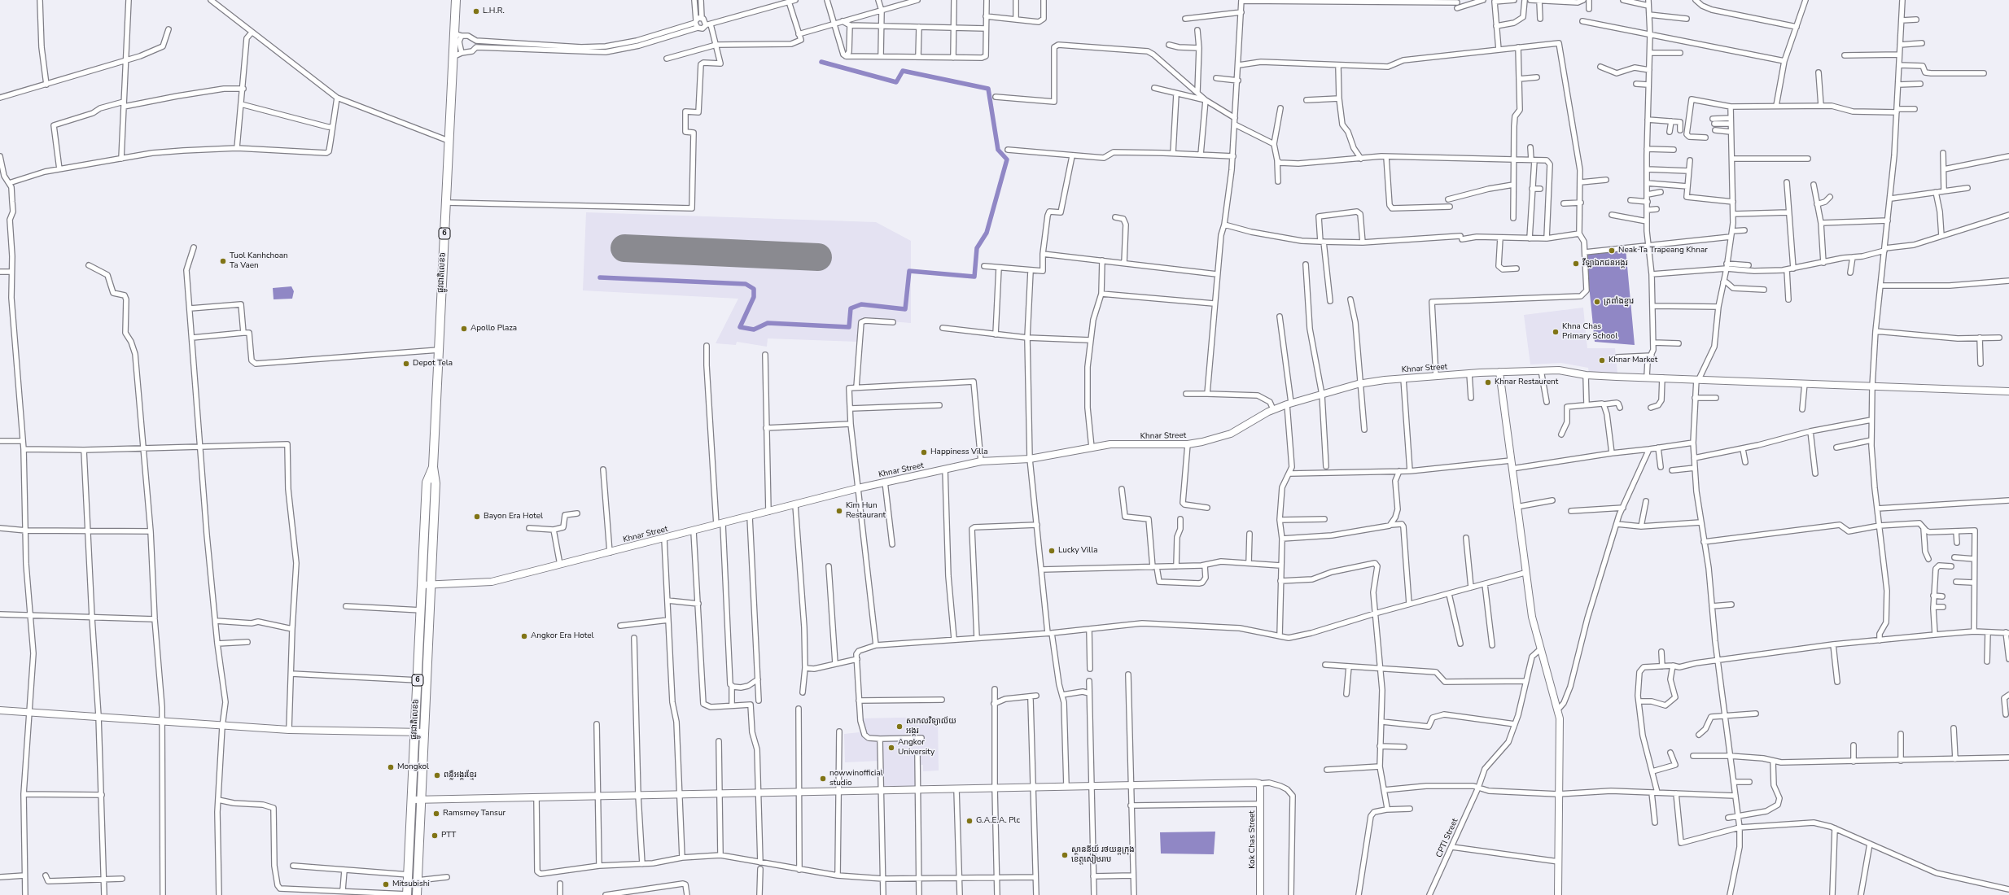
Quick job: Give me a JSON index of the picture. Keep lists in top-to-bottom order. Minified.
{"streets":{"highway":["6","ផ្លូវជាតិលេខ៦"],"street":["Khnar Street","CPTI Street","Kok Chas Street"]},"crossings":[["ផ្លូវជាតិលេខ៦","Khnar Street"]],"places":["L.H.R.","Neak Ta Trapeang Khnar","Tuol Kanhchoan Ta Vaen","វីឡាឯកជនអង្គរ","ត្រពាំងខ្នារ","Apollo Plaza","Khna Chas Primary School","Khnar Market","Depot Tela","Khnar Restaurent","Happiness Villa","Kim Hun Restaurant","Bayon Era Hotel","Lucky Villa","Angkor Era Hotel","សាកលវិទ្យាល័យ អង្គរ","Angkor University","Mongkol","ពន្លឺអង្គរខ្មែរ","nowwinofficial studio","Ramsmey Tansur","G.A.E.A. Plc","PTT","ស្ថាននីយ៍ រថយន្តក្រុង ខេត្តសៀមរាប","Mitsubishi"]}
